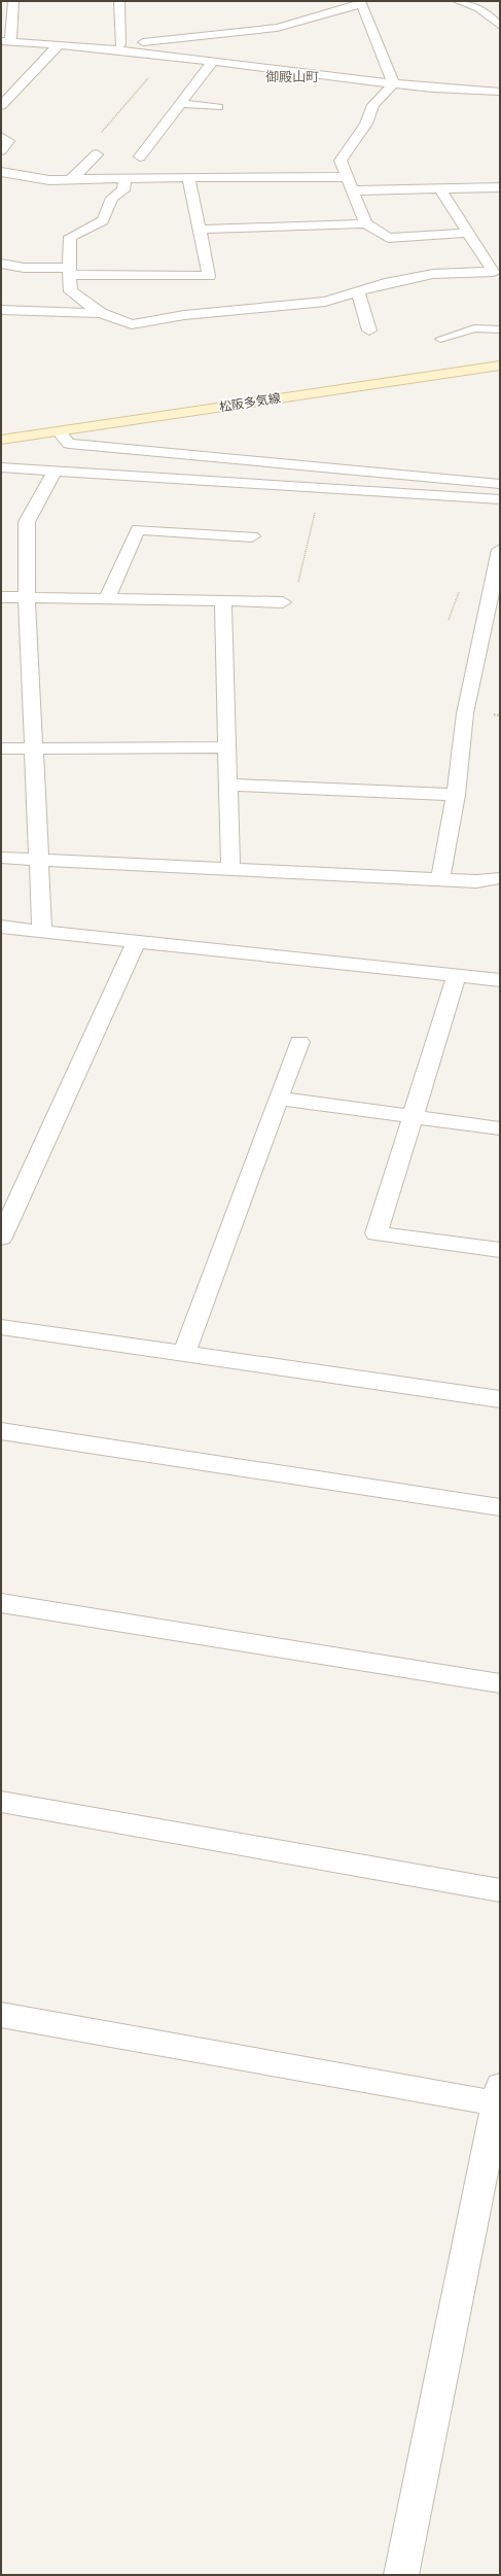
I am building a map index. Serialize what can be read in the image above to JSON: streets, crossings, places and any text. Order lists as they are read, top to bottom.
{
  "streets": {
    "main road": ["松阪多気線"]
  },
  "districts": ["御殿山町"]
}
